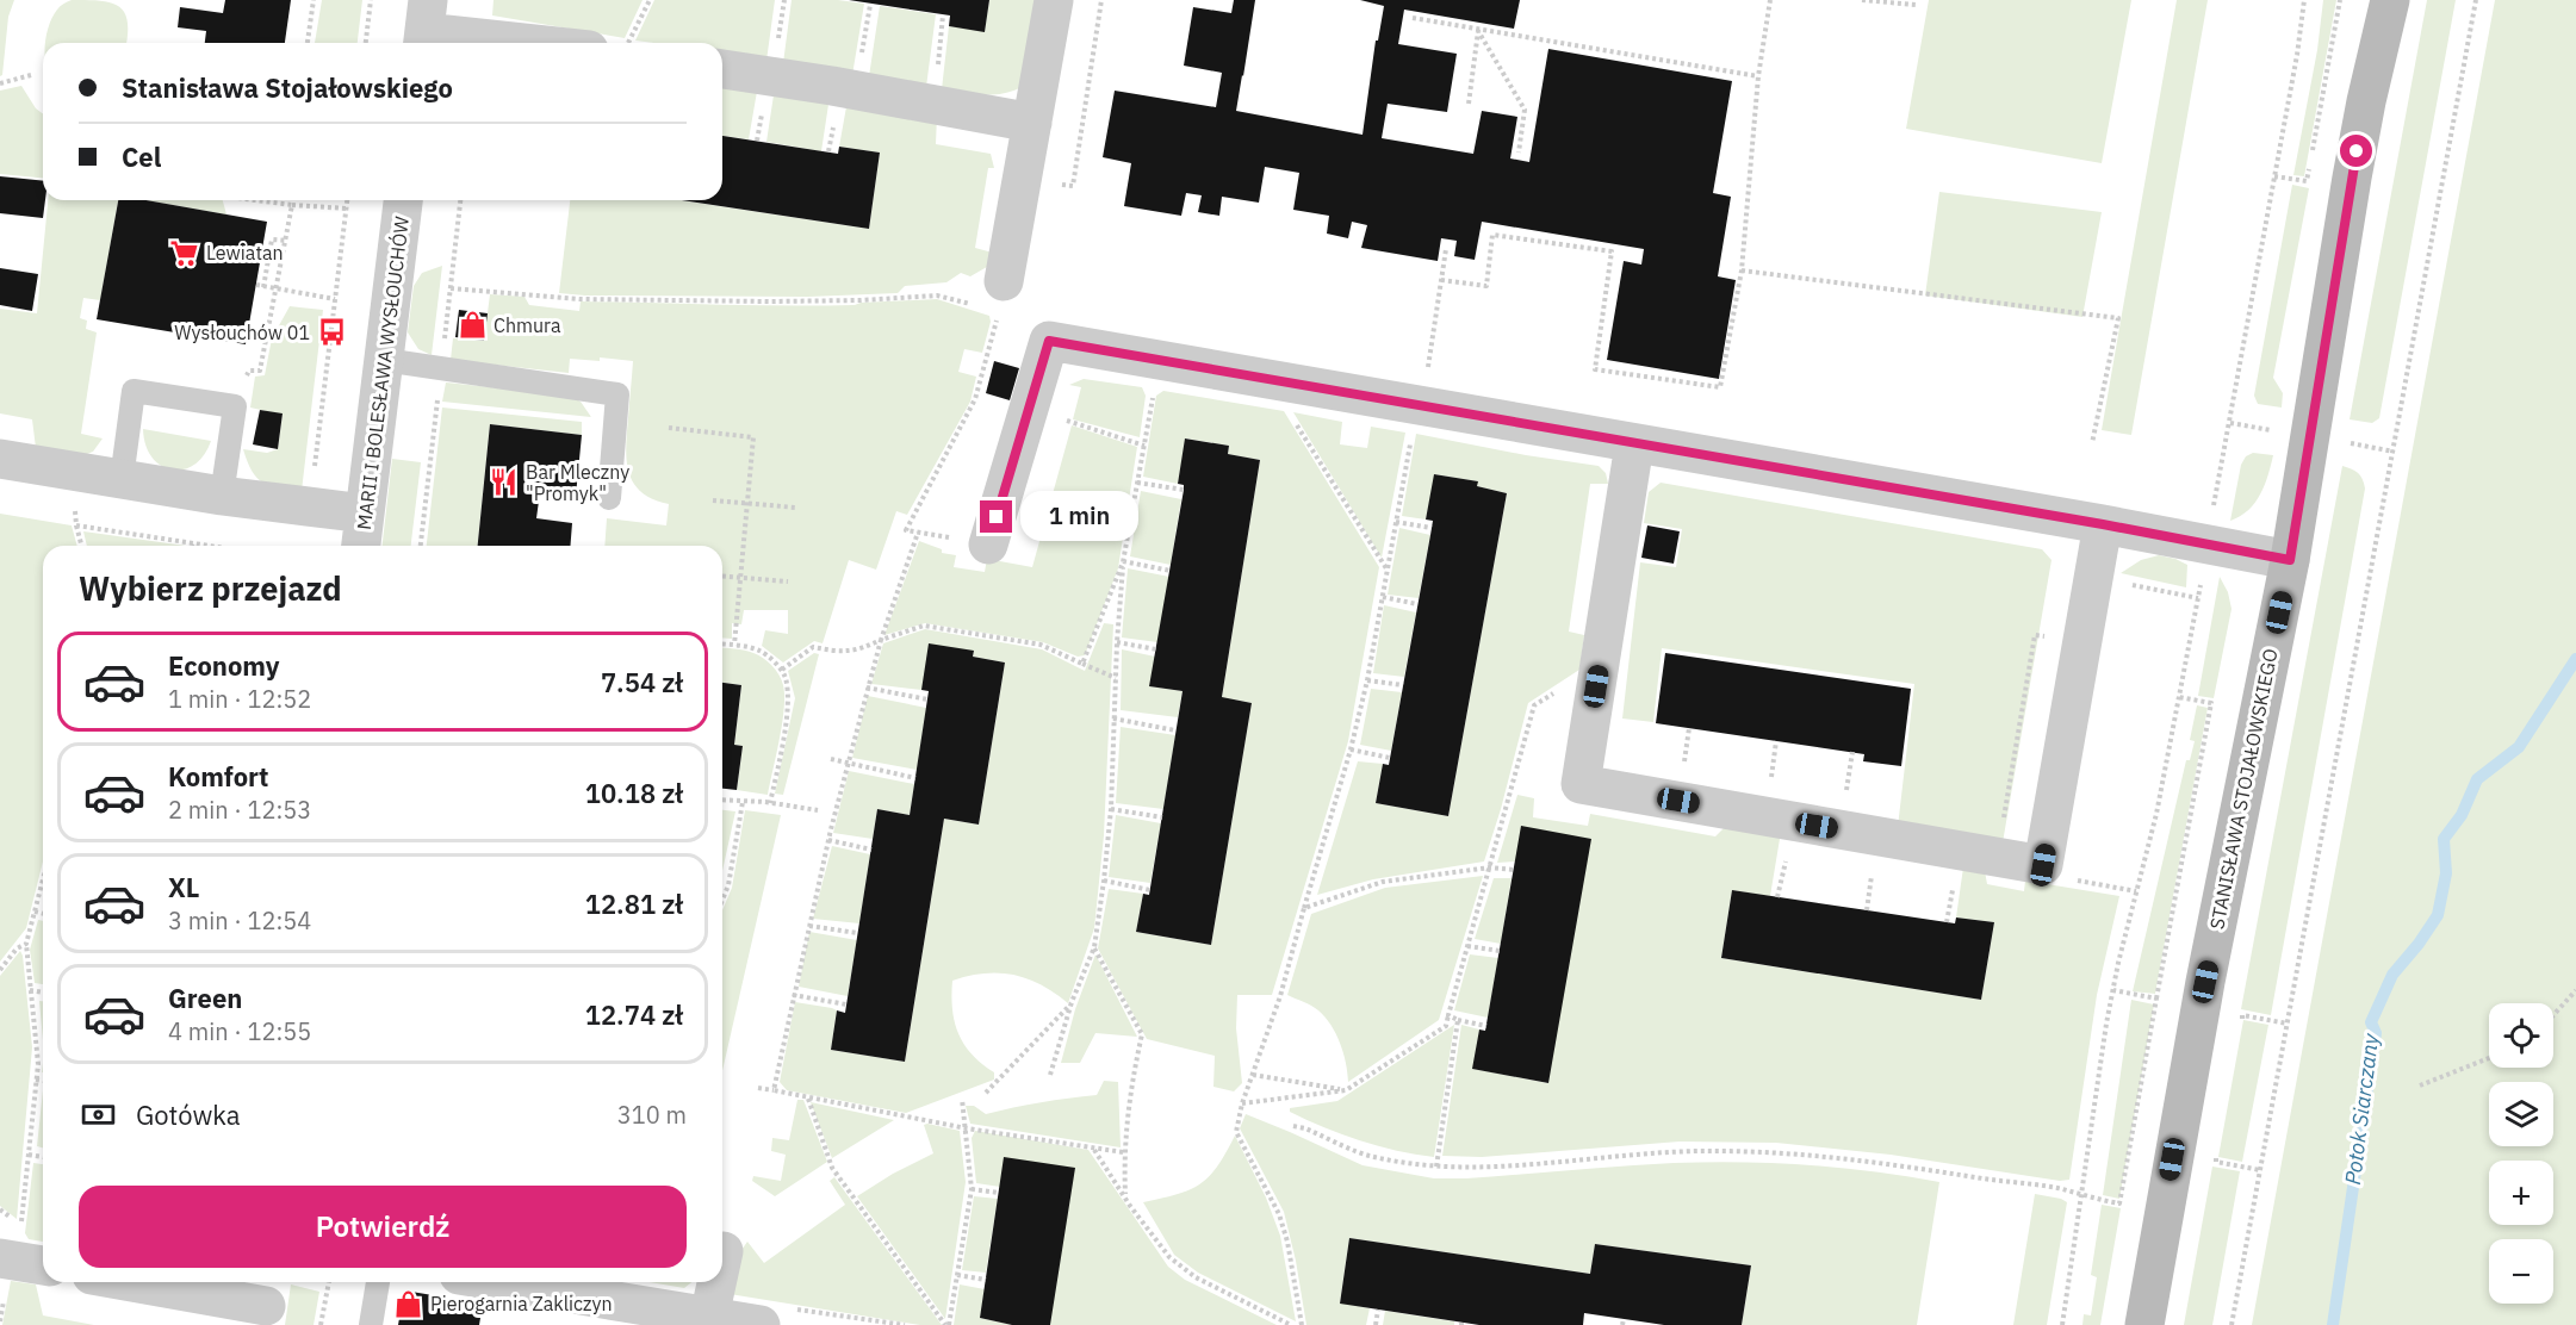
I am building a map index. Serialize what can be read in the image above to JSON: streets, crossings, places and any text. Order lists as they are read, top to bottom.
{
  "streets": {
    "street": ["MARII I BOLESŁAWA WYSŁOUCHÓW", "STANISŁAWA STOJAŁOWSKIEGO"]
  },
  "water": ["Potok Siarczany"],
  "places": {
    "supermarket": ["Lewiatan"],
    "shop": ["Chmura", "Pierogarnia Zakliczyn"],
    "bus stop": ["Wysłouchów 01"],
    "restaurant": ["Bar Mleczny \"Promyk\""]
  },
  "page": {
    "banner": ["Stanisława Stojałowskiego", "Cel"],
    "bubble": "1 min",
    "heading": "Wybierz przejazd",
    "list": [
      {
        "name": "Economy",
        "note": "1 min · 12:52",
        "value": "7.54 zł"
      },
      {
        "name": "Komfort",
        "note": "2 min · 12:53",
        "value": "10.18 zł"
      },
      {
        "name": "XL",
        "note": "3 min · 12:54",
        "value": "12.81 zł"
      },
      {
        "name": "Green",
        "note": "4 min · 12:55",
        "value": "12.74 zł"
      }
    ],
    "map_buttons": ["+", "−"],
    "pay": ["Gotówka", "310 m"],
    "buttons": "Potwierdź"
  }
}
